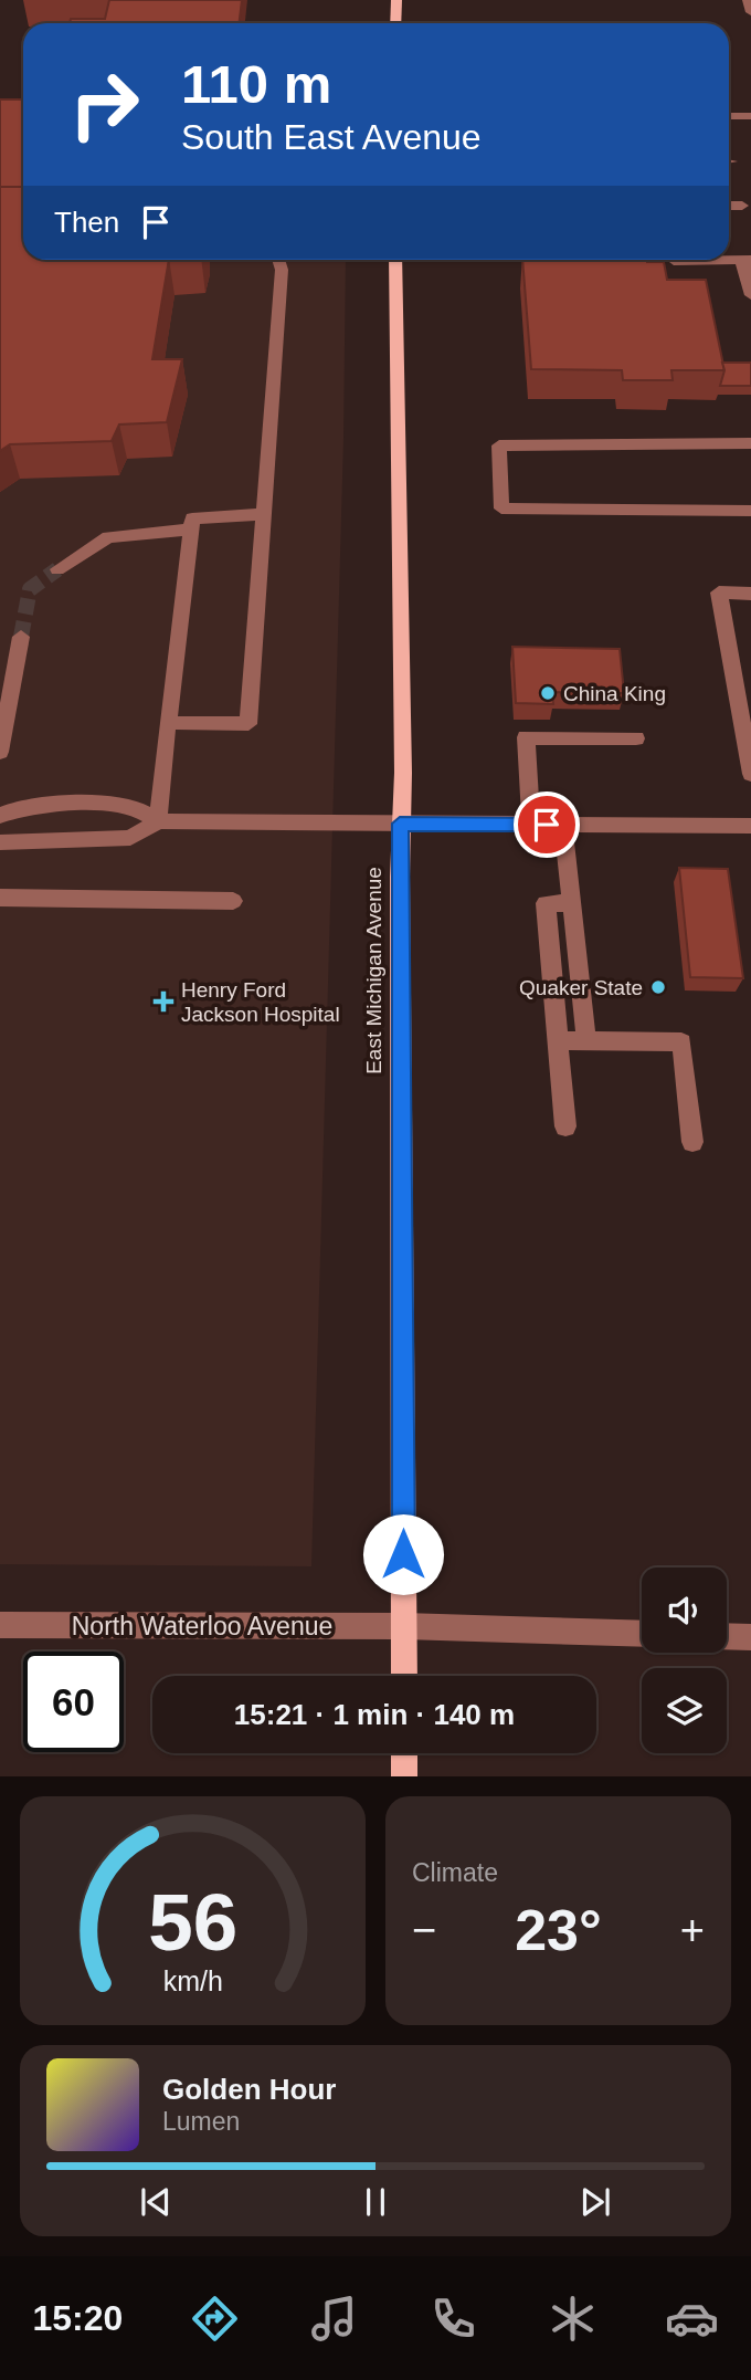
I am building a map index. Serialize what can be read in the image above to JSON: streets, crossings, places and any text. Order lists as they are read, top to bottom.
{
  "streets": {
    "main road": ["East Michigan Avenue"],
    "street": ["North Waterloo Avenue"]
  },
  "crossings": [
    ["East Michigan Avenue", "North Waterloo Avenue"]
  ],
  "places": {
    "other": ["China King", "Quaker State"],
    "health": ["Henry Ford Jackson Hospital"]
  },
  "page": {
    "turn": ["110 m", "South East Avenue"],
    "then": "Then",
    "limit": "60",
    "trip": "15:21 · 1 min · 140 m",
    "tile": "Climate",
    "heat": ["−", "23°", "+"],
    "song": ["Golden Hour", "Lumen"],
    "tabs": "15:20",
    "gauge": ["56", "km/h"]
  }
}
